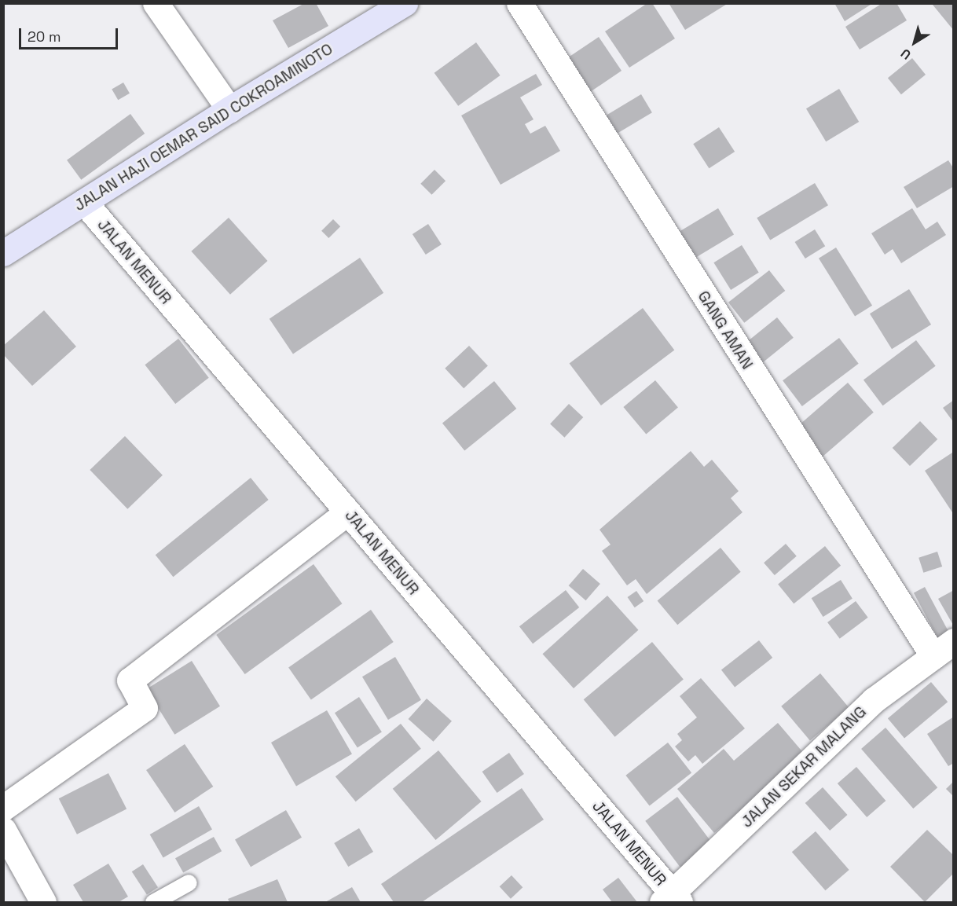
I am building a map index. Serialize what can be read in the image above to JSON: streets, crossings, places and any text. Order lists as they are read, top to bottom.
{
  "streets": {
    "main road": ["JALAN HAJI OEMAR SAID COKROAMINOTO"],
    "street": ["JALAN MENUR", "GANG AMAN", "JALAN SEKAR MALANG"]
  },
  "crossings": [
    ["JALAN HAJI OEMAR SAID COKROAMINOTO", "JALAN MENUR"],
    ["JALAN MENUR", "JALAN SEKAR MALANG"],
    ["GANG AMAN", "JALAN SEKAR MALANG"]
  ],
  "scale_bar": "20 m",
  "north": "bottom left"
}
